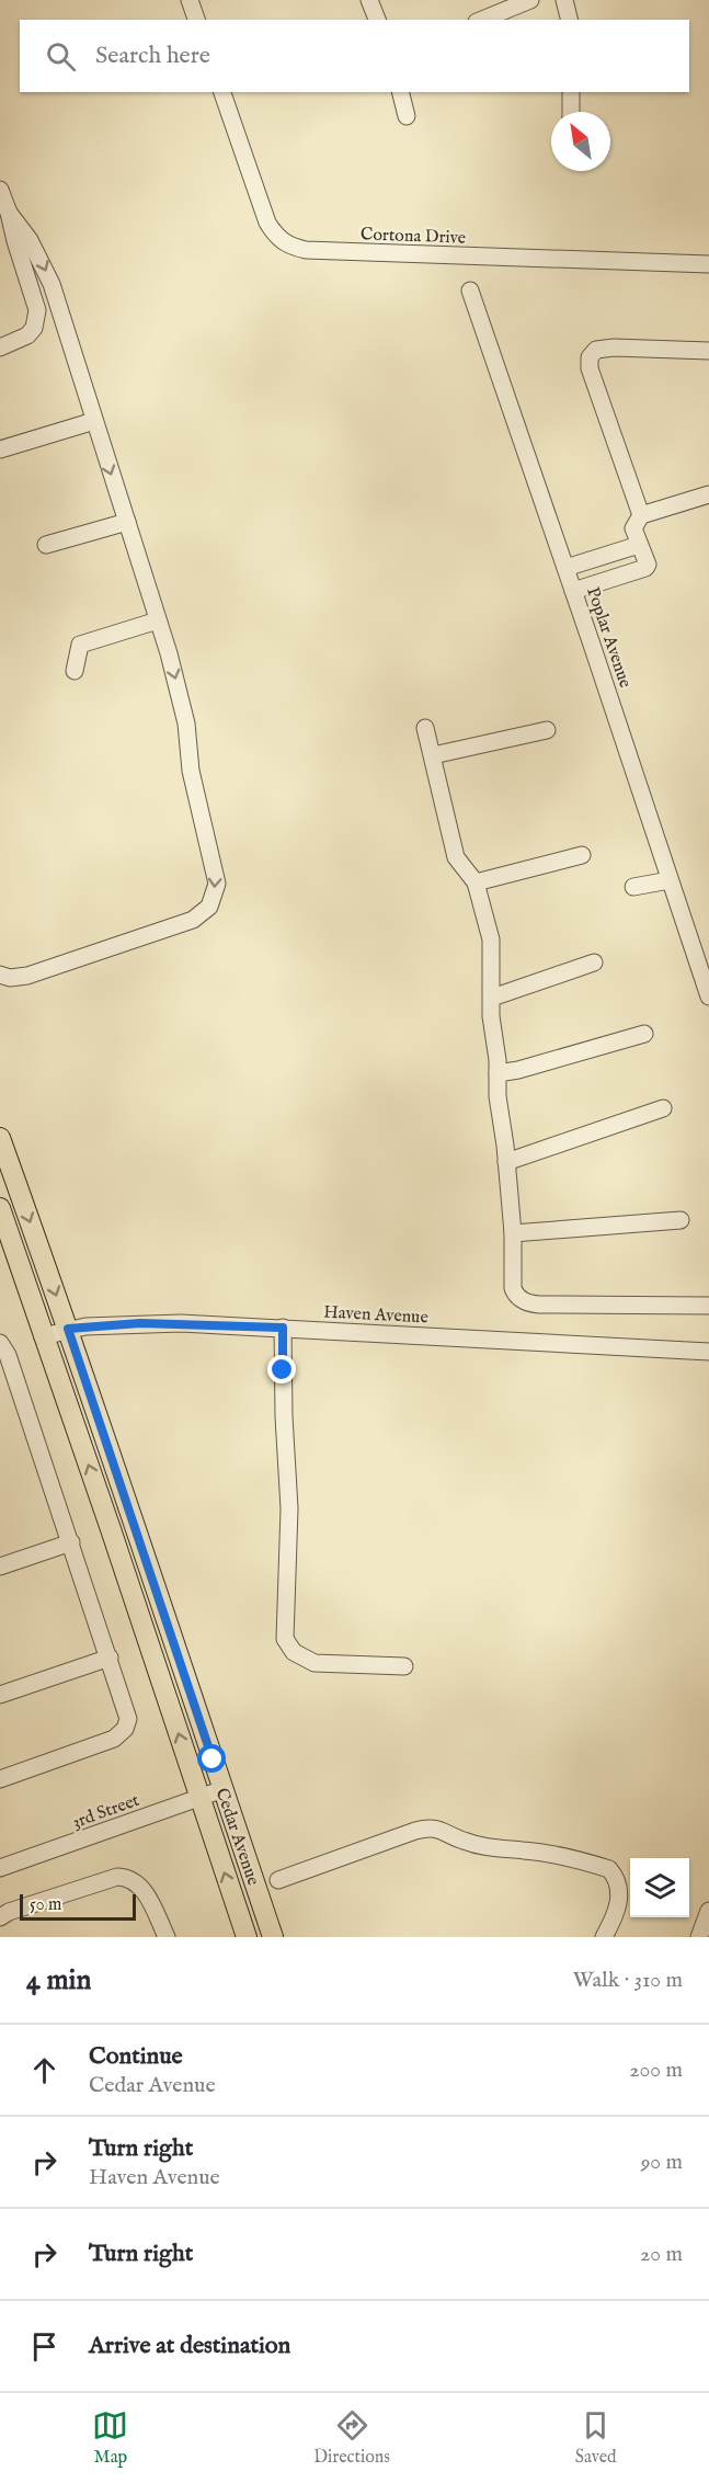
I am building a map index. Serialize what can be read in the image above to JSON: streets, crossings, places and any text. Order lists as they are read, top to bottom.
{
  "streets": {
    "main road": ["Cedar Avenue"],
    "street": [
      "Cortona Drive",
      "Poplar Avenue",
      "Haven Avenue",
      "3rd Street"
    ]
  },
  "crossings": [
    ["Haven Avenue", "Cedar Avenue"],
    ["3rd Street", "Cedar Avenue"]
  ],
  "scale_bar": "50 m",
  "north": "top left",
  "page": {
    "search": "Search here",
    "scale": "50 m",
    "heading": ["4 min", "Walk · 310 m"],
    "list": [
      ["Continue", "Cedar Avenue", "200 m"],
      ["Turn right", "Haven Avenue", "90 m"],
      ["Turn right", "20 m"],
      "Arrive at destination"
    ],
    "nav": ["Map", "Directions", "Saved"]
  }
}
